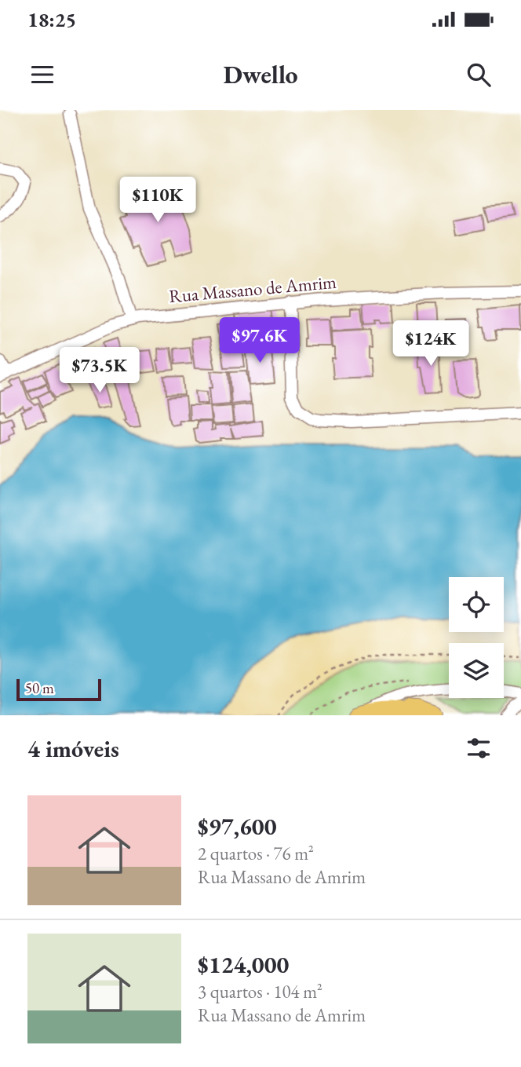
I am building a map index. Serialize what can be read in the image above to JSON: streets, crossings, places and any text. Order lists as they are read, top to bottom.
{
  "streets": {
    "street": ["Rua Massano de Amrim"]
  },
  "scale_bar": "50 m",
  "page": {
    "status": "18:25",
    "header": "Dwello",
    "price": [
      "$110K",
      "$97.6K",
      "$124K",
      "$73.5K"
    ],
    "scale": "50 m",
    "heading": "4 imóveis",
    "list": [
      {
        "name": "$97,600",
        "note": "2 quartos · 76 m² · Rua Massano de Amrim"
      },
      {
        "name": "$124,000",
        "note": "3 quartos · 104 m² · Rua Massano de Amrim"
      }
    ]
  }
}
